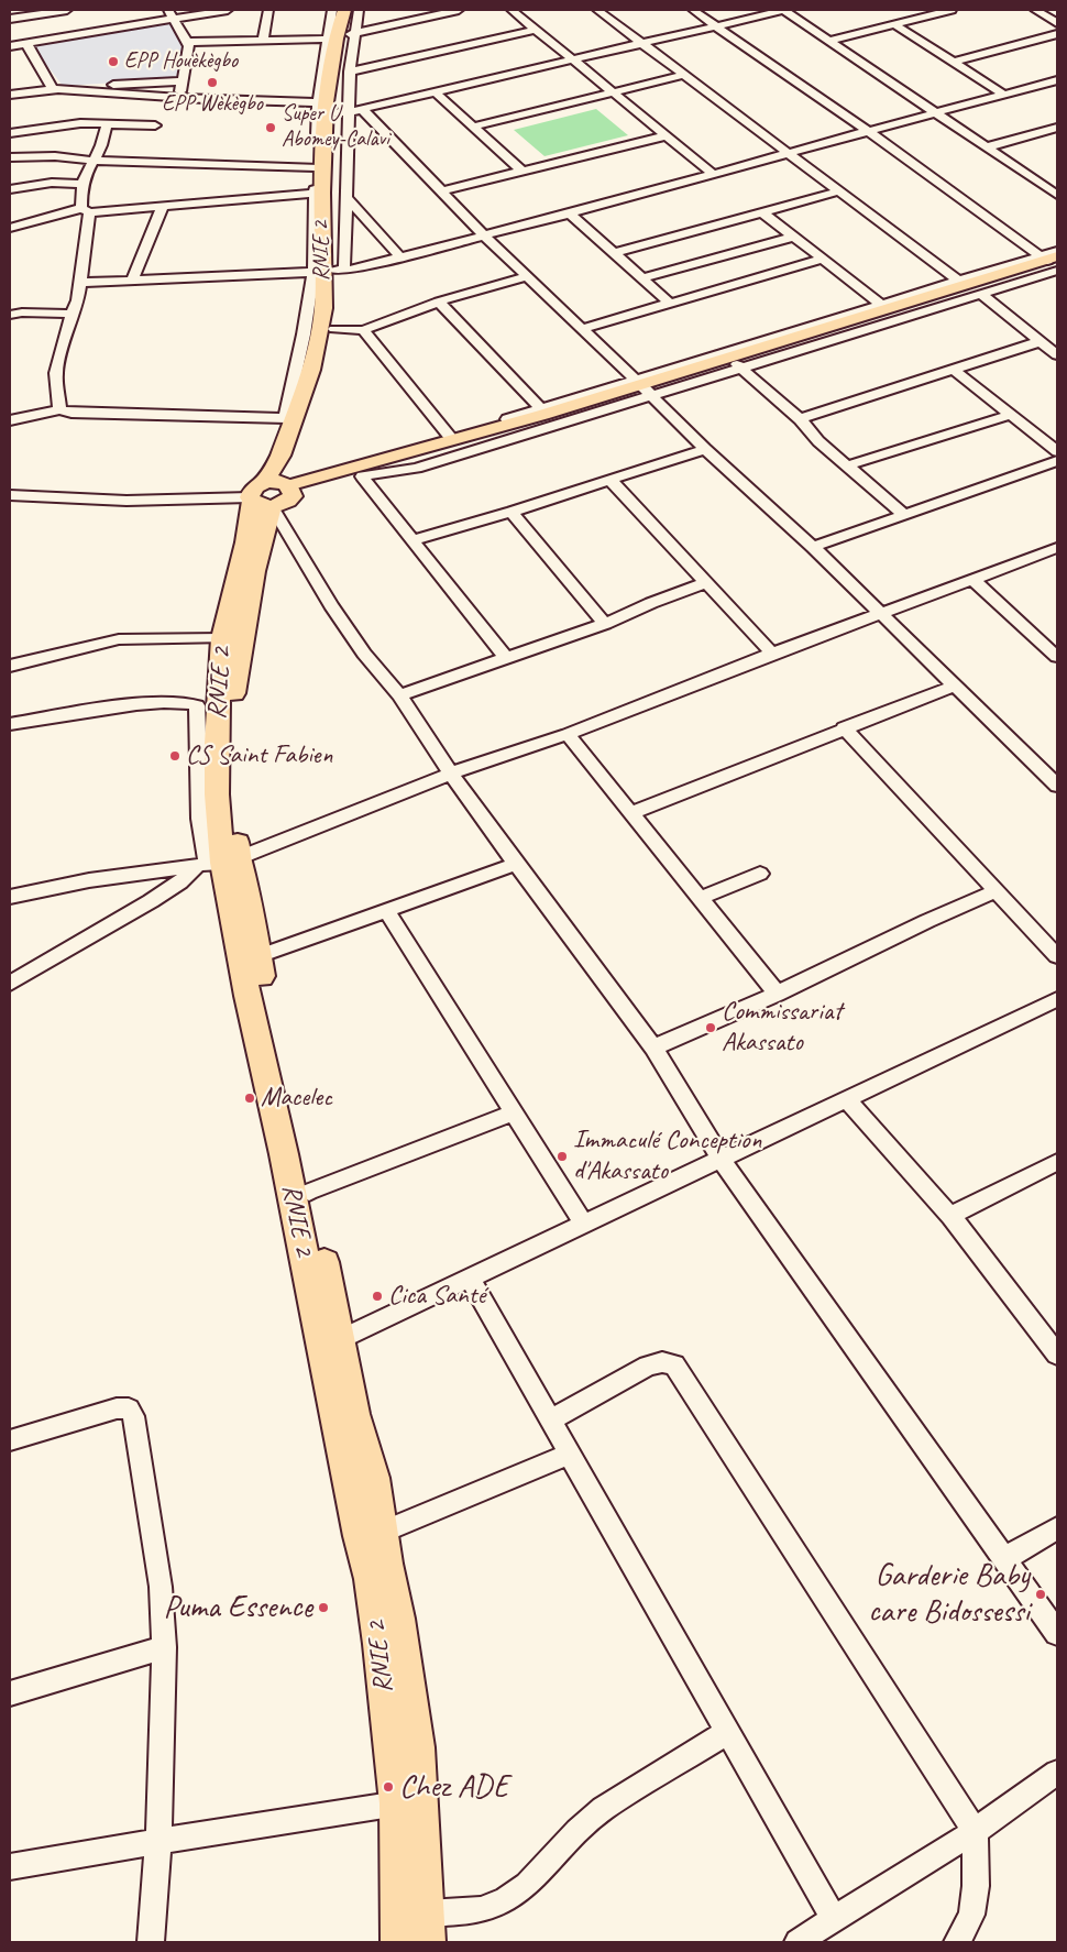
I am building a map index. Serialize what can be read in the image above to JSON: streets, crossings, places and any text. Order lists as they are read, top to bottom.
{
  "streets": {
    "highway": ["RNIE 2"]
  },
  "places": [
    "EPP Houèkègbo",
    "EPP Wèkègbo",
    "Super U Abomey-Calavi",
    "CS Saint Fabien",
    "Commissariat Akassato",
    "Macelec",
    "Immaculé Conception d'Akassato",
    "Cica Santé",
    "Garderie Baby care Bidossessi",
    "Puma Essence",
    "Chez ADE"
  ]
}
